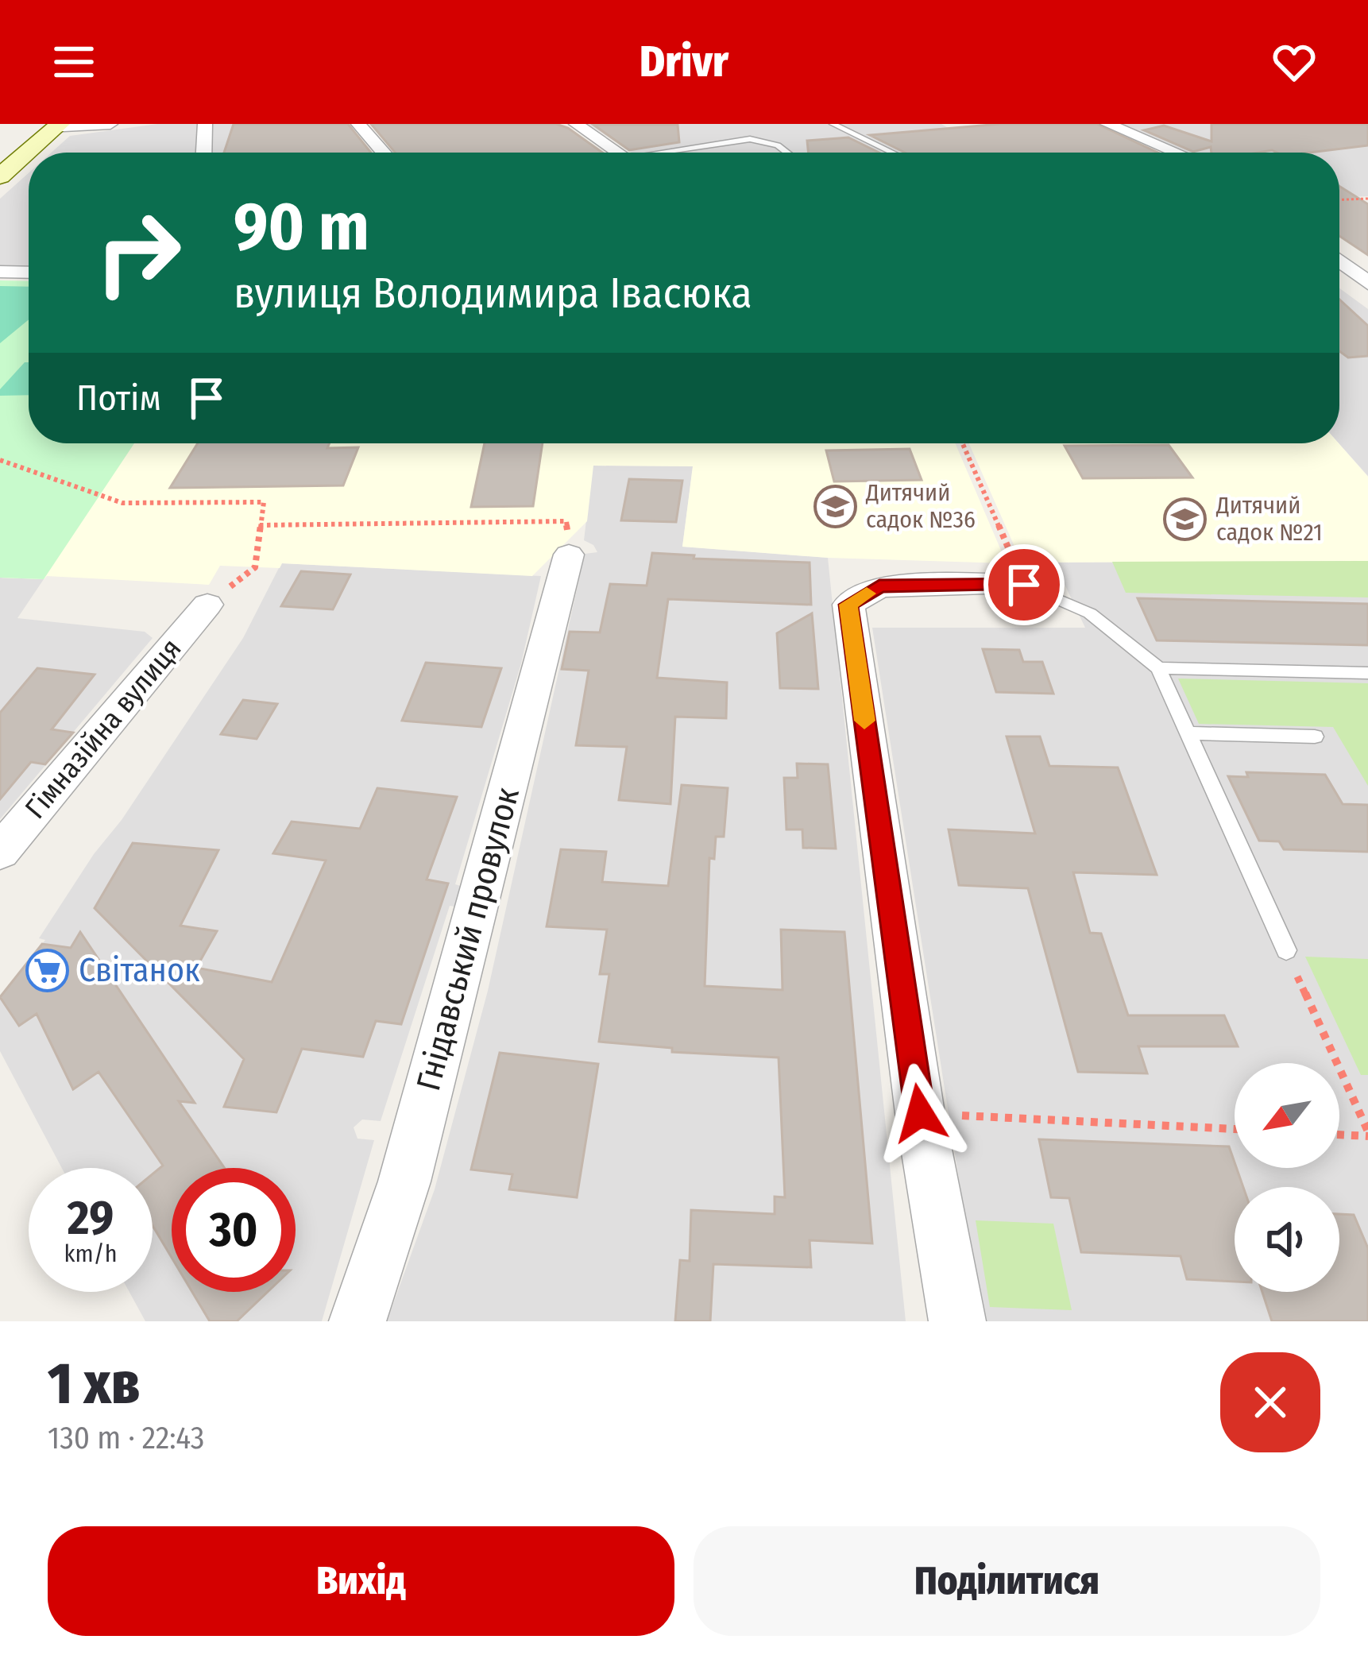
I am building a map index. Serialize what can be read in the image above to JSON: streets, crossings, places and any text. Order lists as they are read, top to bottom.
{
  "streets": {
    "street": ["Гімназійна вулиця", "Гнідавський провулок"]
  },
  "places": {
    "school or university": ["Дитячий садок №36", "Дитячий садок №21"],
    "supermarket": ["Світанок"]
  },
  "north": "bottom left",
  "page": {
    "header": "Drivr",
    "turn": ["90 m", "вулиця Володимира Івасюка"],
    "then": "Потім",
    "speed": "29 km/h",
    "limit": "30",
    "heading": ["1 хв", "130 m · 22:43"],
    "buttons": ["Вихід", "Поділитися"]
  }
}
